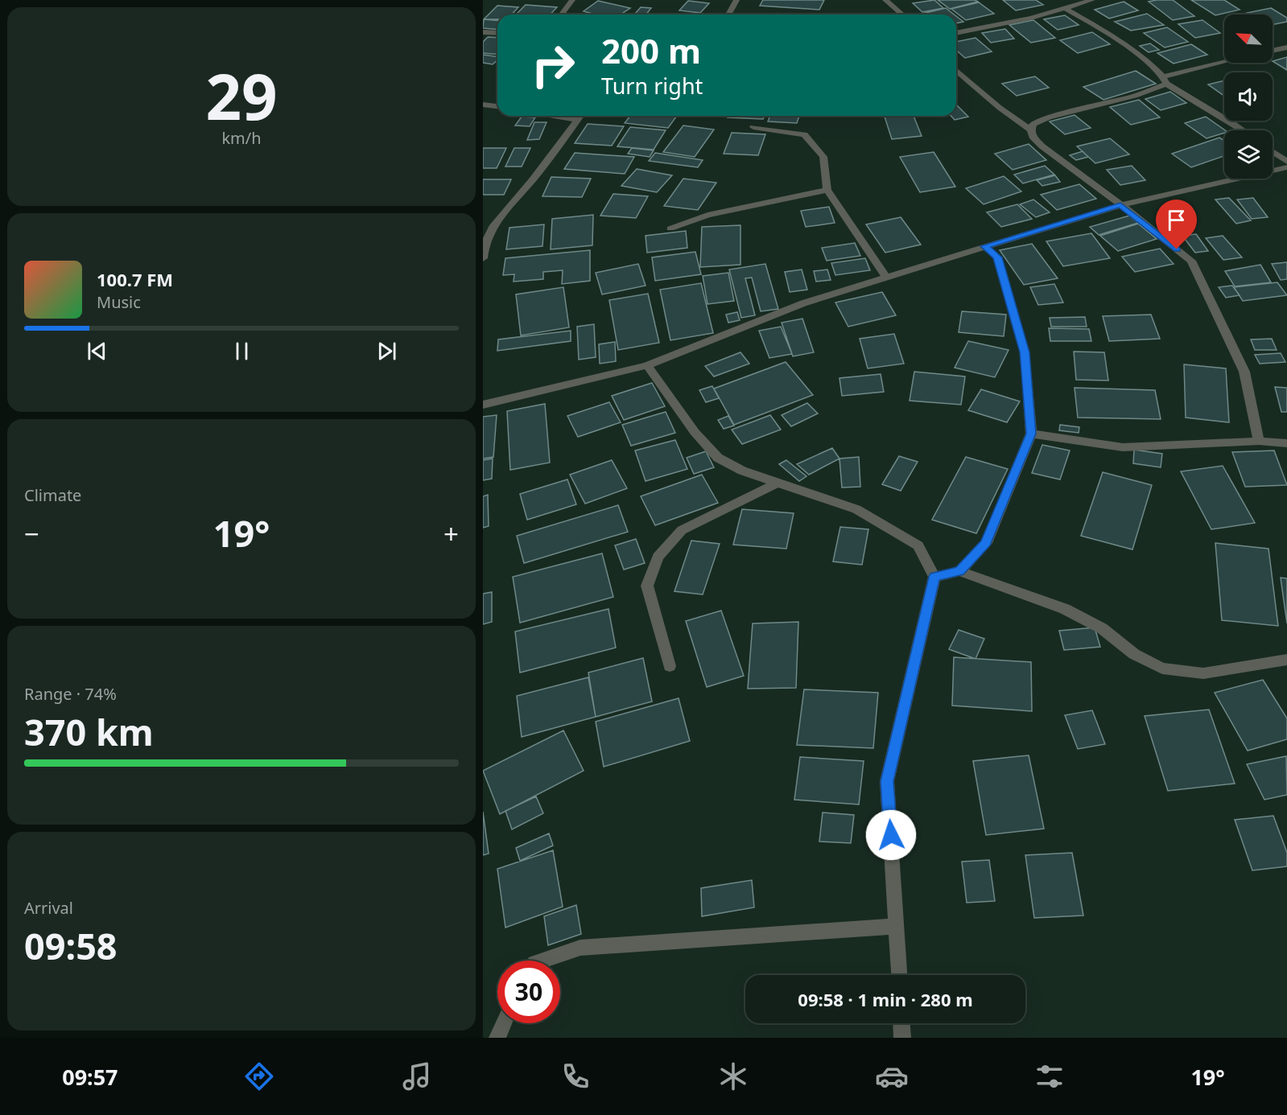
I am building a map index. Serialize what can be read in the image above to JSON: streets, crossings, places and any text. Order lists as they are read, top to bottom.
{
  "north": "top left",
  "page": {
    "tile": [
      ["29", "km/h"],
      "Climate",
      ["Range · 74%", "370 km"],
      ["Arrival", "09:58"]
    ],
    "turn": ["200 m", "Turn right"],
    "song": ["100.7 FM", "Music"],
    "heat": ["−", "19°", "+"],
    "limit": "30",
    "trip": "09:58 · 1 min · 280 m",
    "tabs": ["09:57", "19°"]
  }
}
